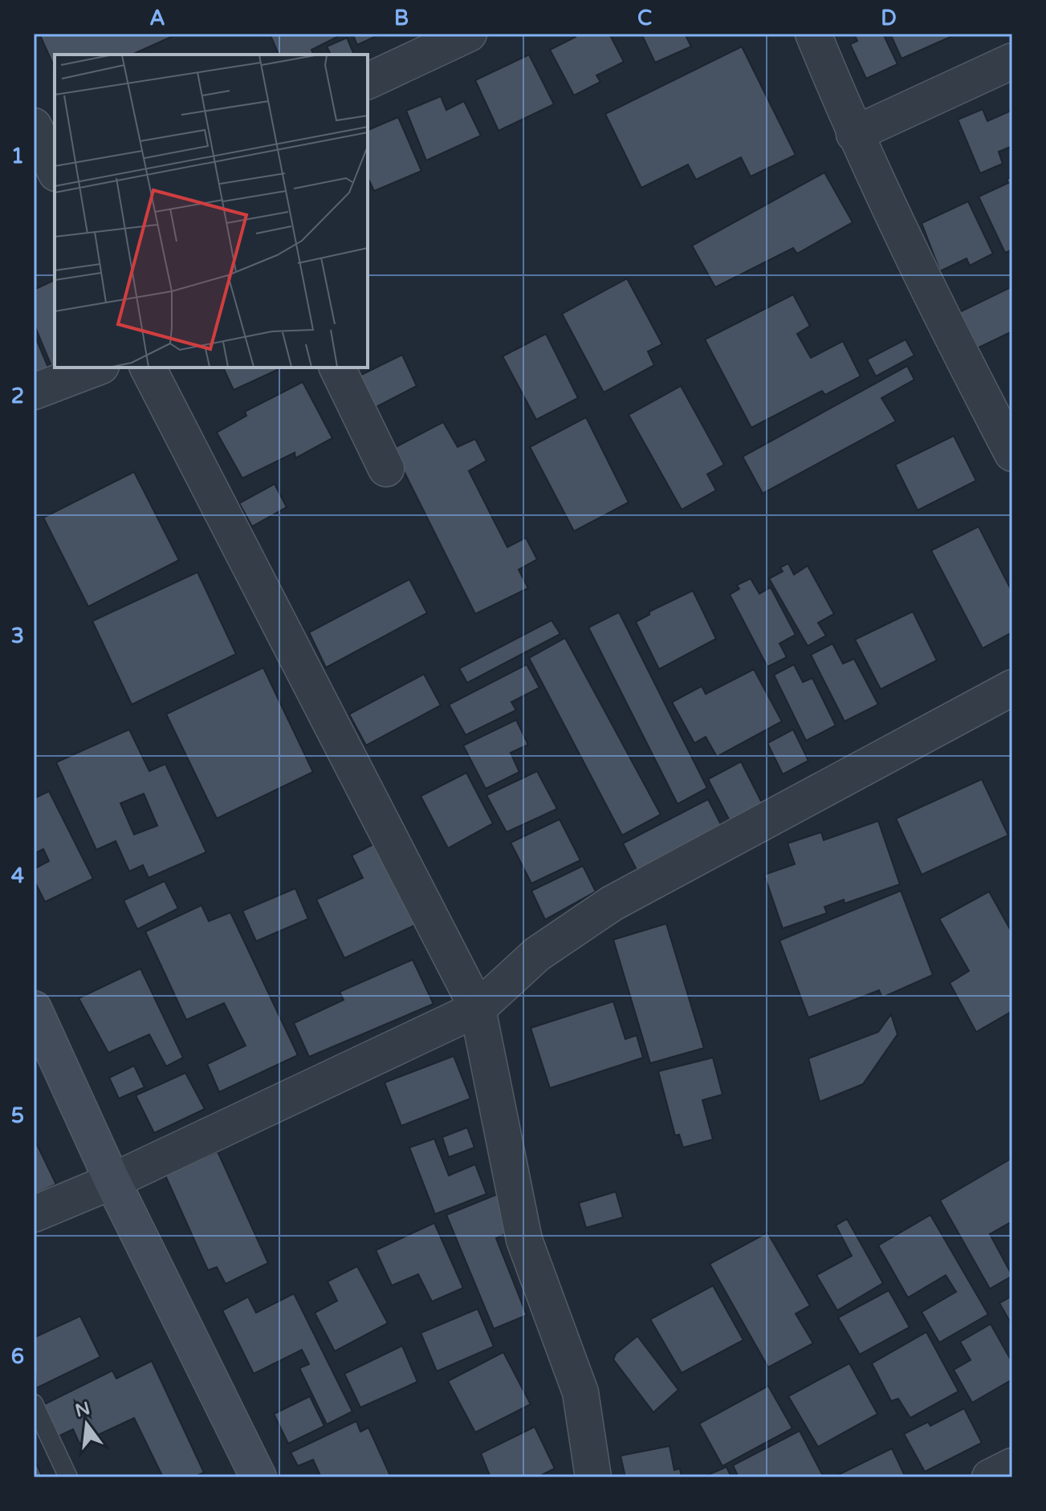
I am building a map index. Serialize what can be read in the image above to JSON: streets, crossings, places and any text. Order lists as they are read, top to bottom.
{
  "north": "top",
  "grid": {
    "columns": [
      "A",
      "B",
      "C",
      "D"
    ],
    "rows": [
      "1",
      "2",
      "3",
      "4",
      "5",
      "6"
    ]
  }
}
